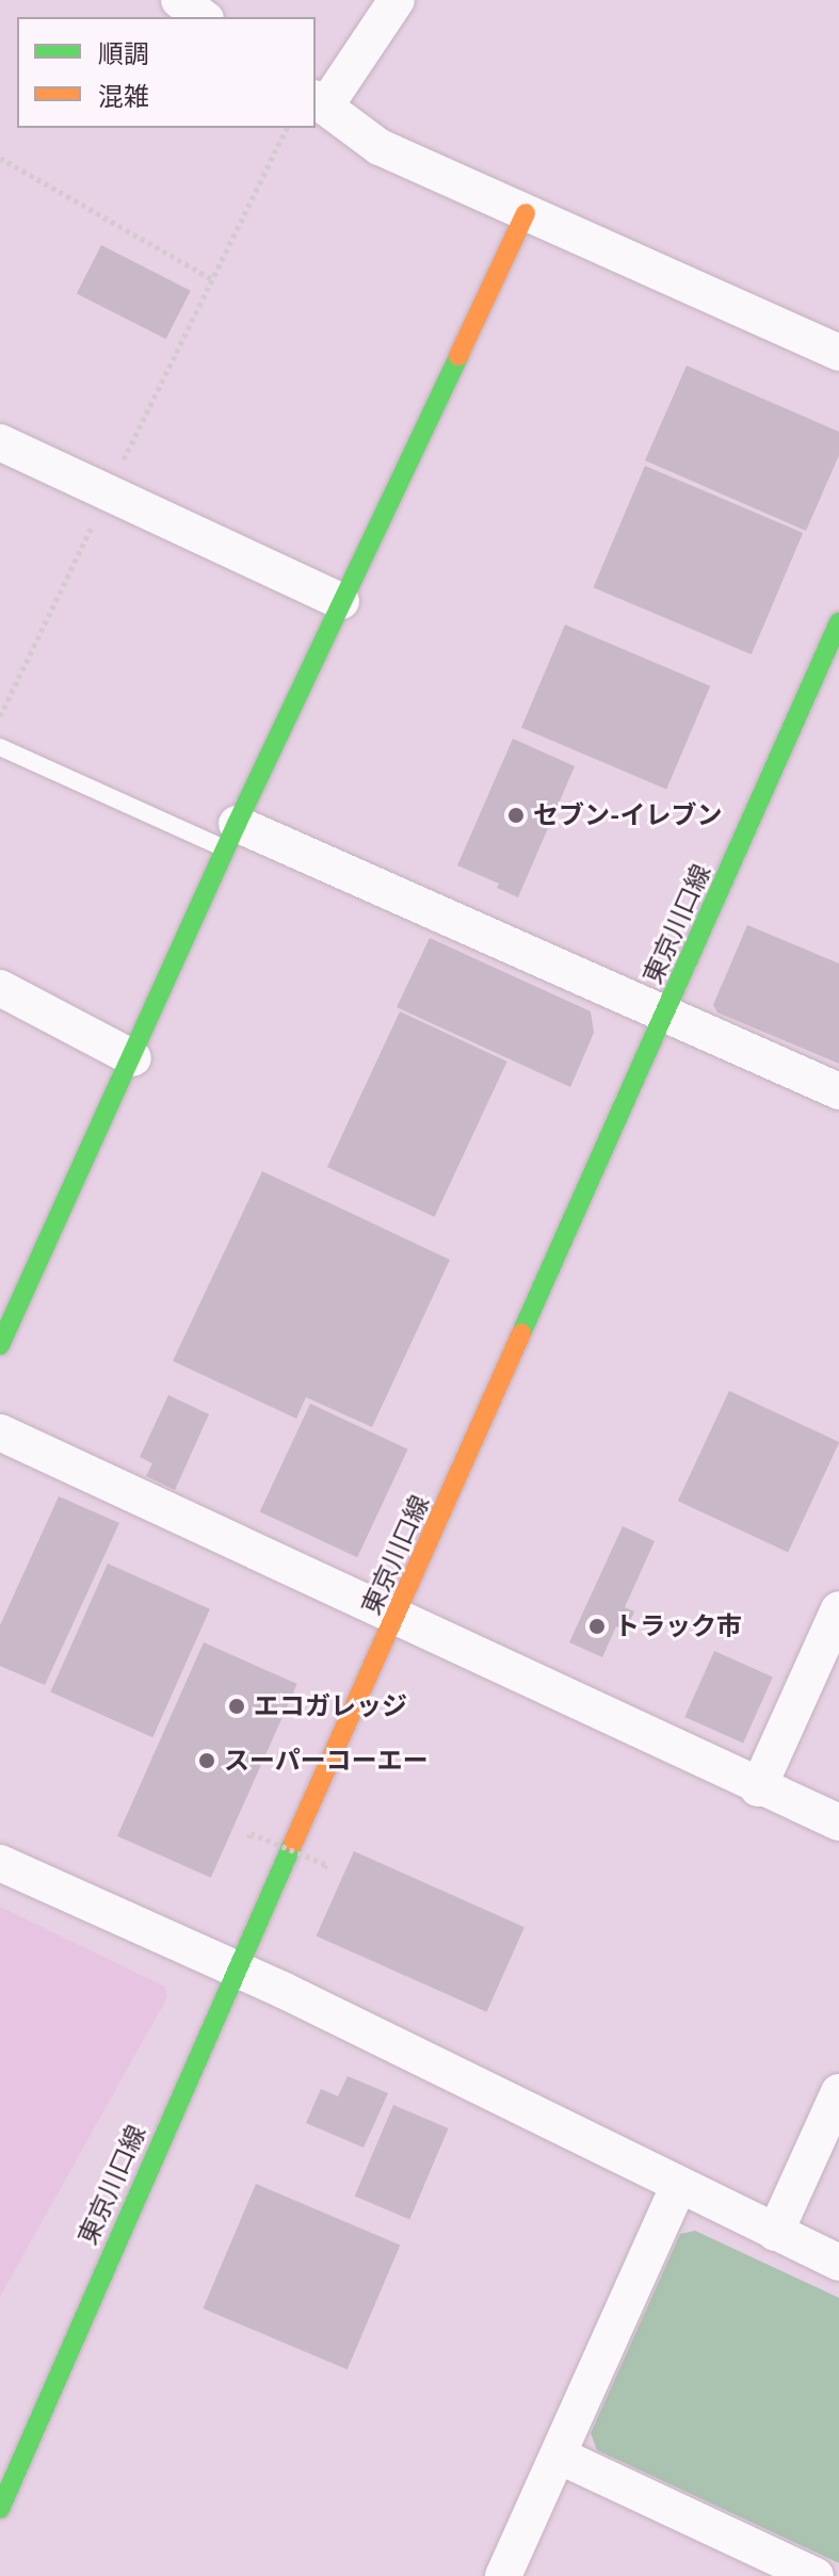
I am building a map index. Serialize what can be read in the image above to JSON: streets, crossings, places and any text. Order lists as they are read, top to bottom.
{
  "streets": {
    "main road": ["東京川口線"]
  },
  "places": [
    "セブン-イレブン",
    "トラック市",
    "エコガレッジ",
    "スーパーコーエー"
  ],
  "legend": ["順調", "混雑"]
}
